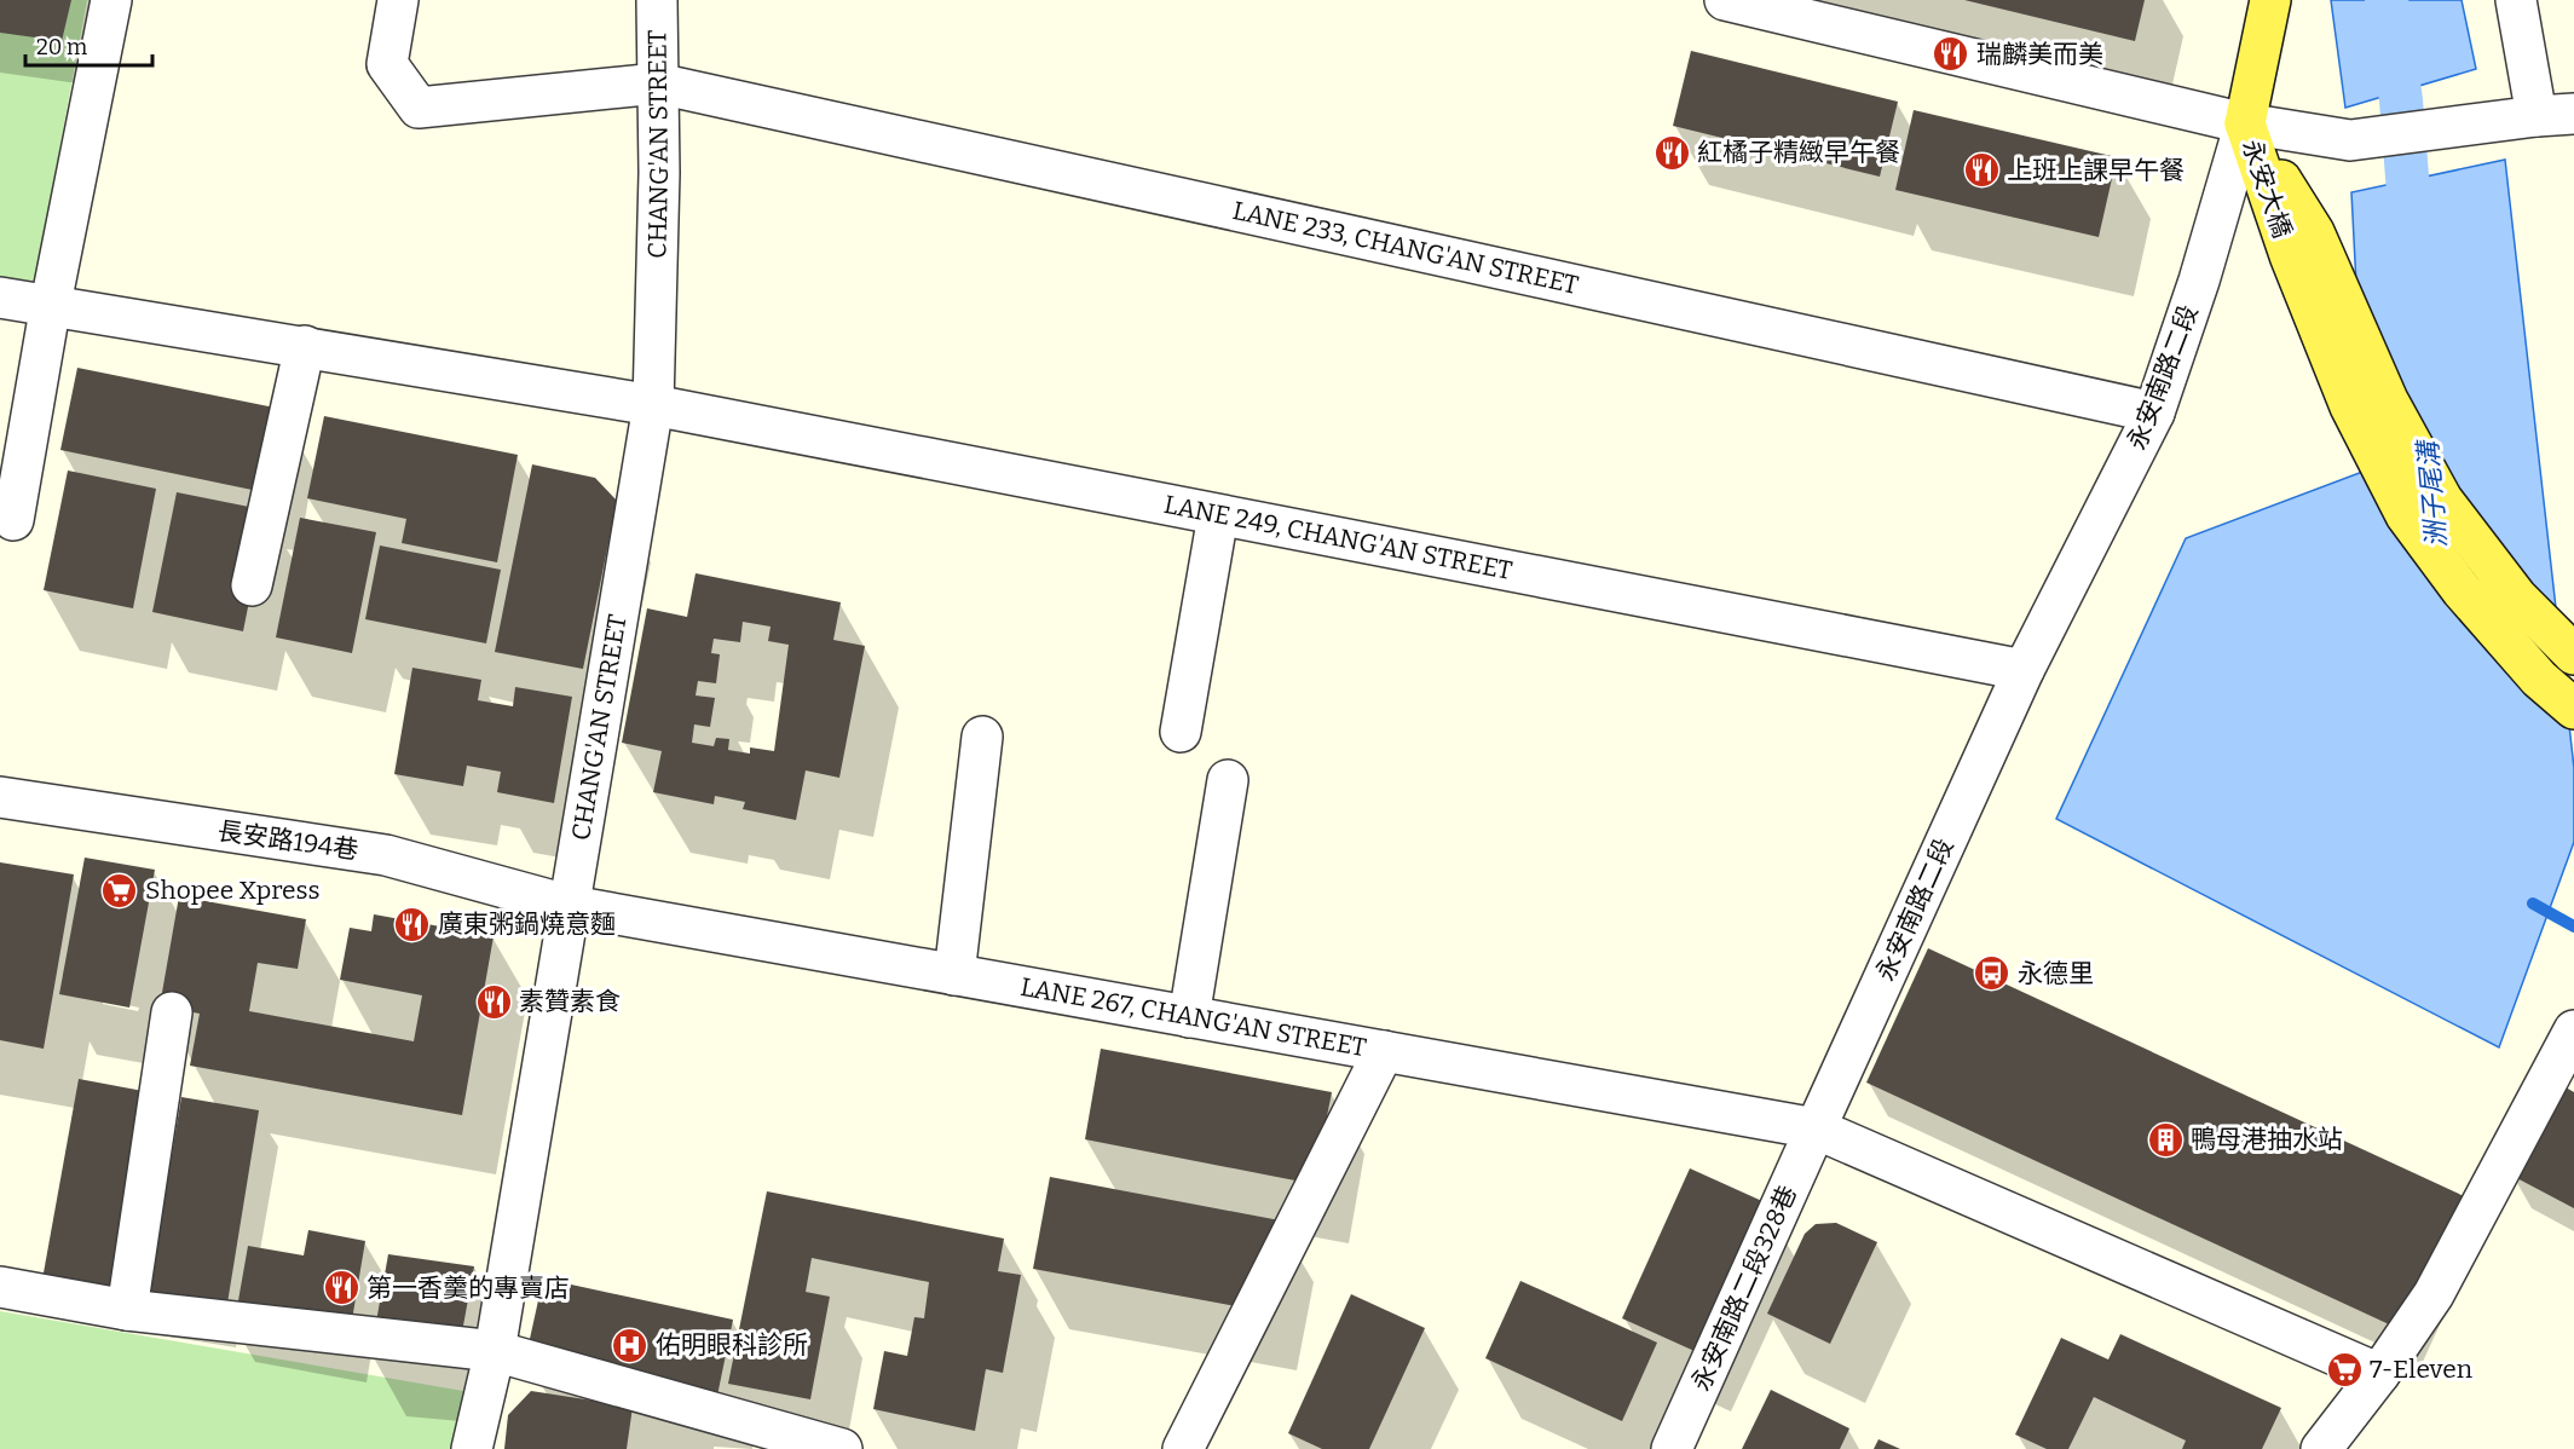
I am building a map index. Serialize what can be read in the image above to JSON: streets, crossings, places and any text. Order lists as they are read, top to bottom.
{
  "streets": {
    "main road": ["永安大橋"],
    "street": [
      "CHANG'AN STREET",
      "LANE 233, CHANG'AN STREET",
      "永安南路二段",
      "LANE 249, CHANG'AN STREET",
      "長安路194巷",
      "LANE 267, CHANG'AN STREET",
      "永安南路二段328巷"
    ]
  },
  "crossings": [
    ["CHANG'AN STREET", "LANE 233, CHANG'AN STREET"],
    ["CHANG'AN STREET", "LANE 249, CHANG'AN STREET"],
    ["CHANG'AN STREET", "長安路194巷"],
    ["CHANG'AN STREET", "LANE 267, CHANG'AN STREET"],
    ["永安大橋", "永安南路二段"],
    ["LANE 233, CHANG'AN STREET", "永安南路二段"],
    ["永安南路二段", "LANE 249, CHANG'AN STREET"],
    ["永安南路二段", "LANE 267, CHANG'AN STREET"],
    ["永安南路二段", "永安南路二段328巷"],
    ["長安路194巷", "LANE 267, CHANG'AN STREET"],
    ["LANE 267, CHANG'AN STREET", "永安南路二段328巷"]
  ],
  "water": ["洲子尾溝"],
  "places": {
    "restaurant": [
      "瑞麟美而美",
      "紅橘子精緻早午餐",
      "上班上課早午餐",
      "廣東粥鍋燒意麵",
      "素贊素食",
      "第一香羹的專賣店"
    ],
    "supermarket": ["Shopee Xpress", "7-Eleven"],
    "bus stop": ["永德里"],
    "building": ["鴨母港抽水站"],
    "hospital": ["佑明眼科診所"]
  },
  "scale_bar": "20 m"
}
